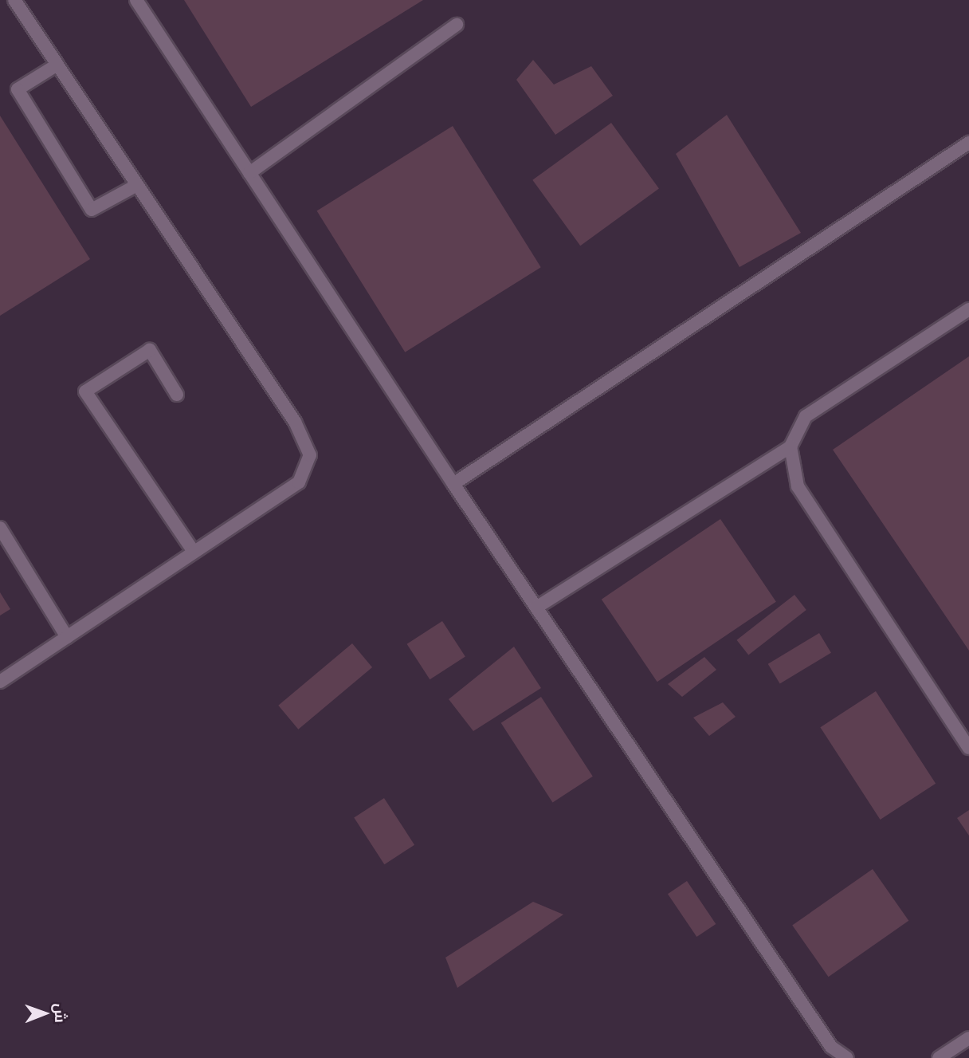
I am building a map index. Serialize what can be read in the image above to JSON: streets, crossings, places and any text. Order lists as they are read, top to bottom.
{
  "north": "right"
}
